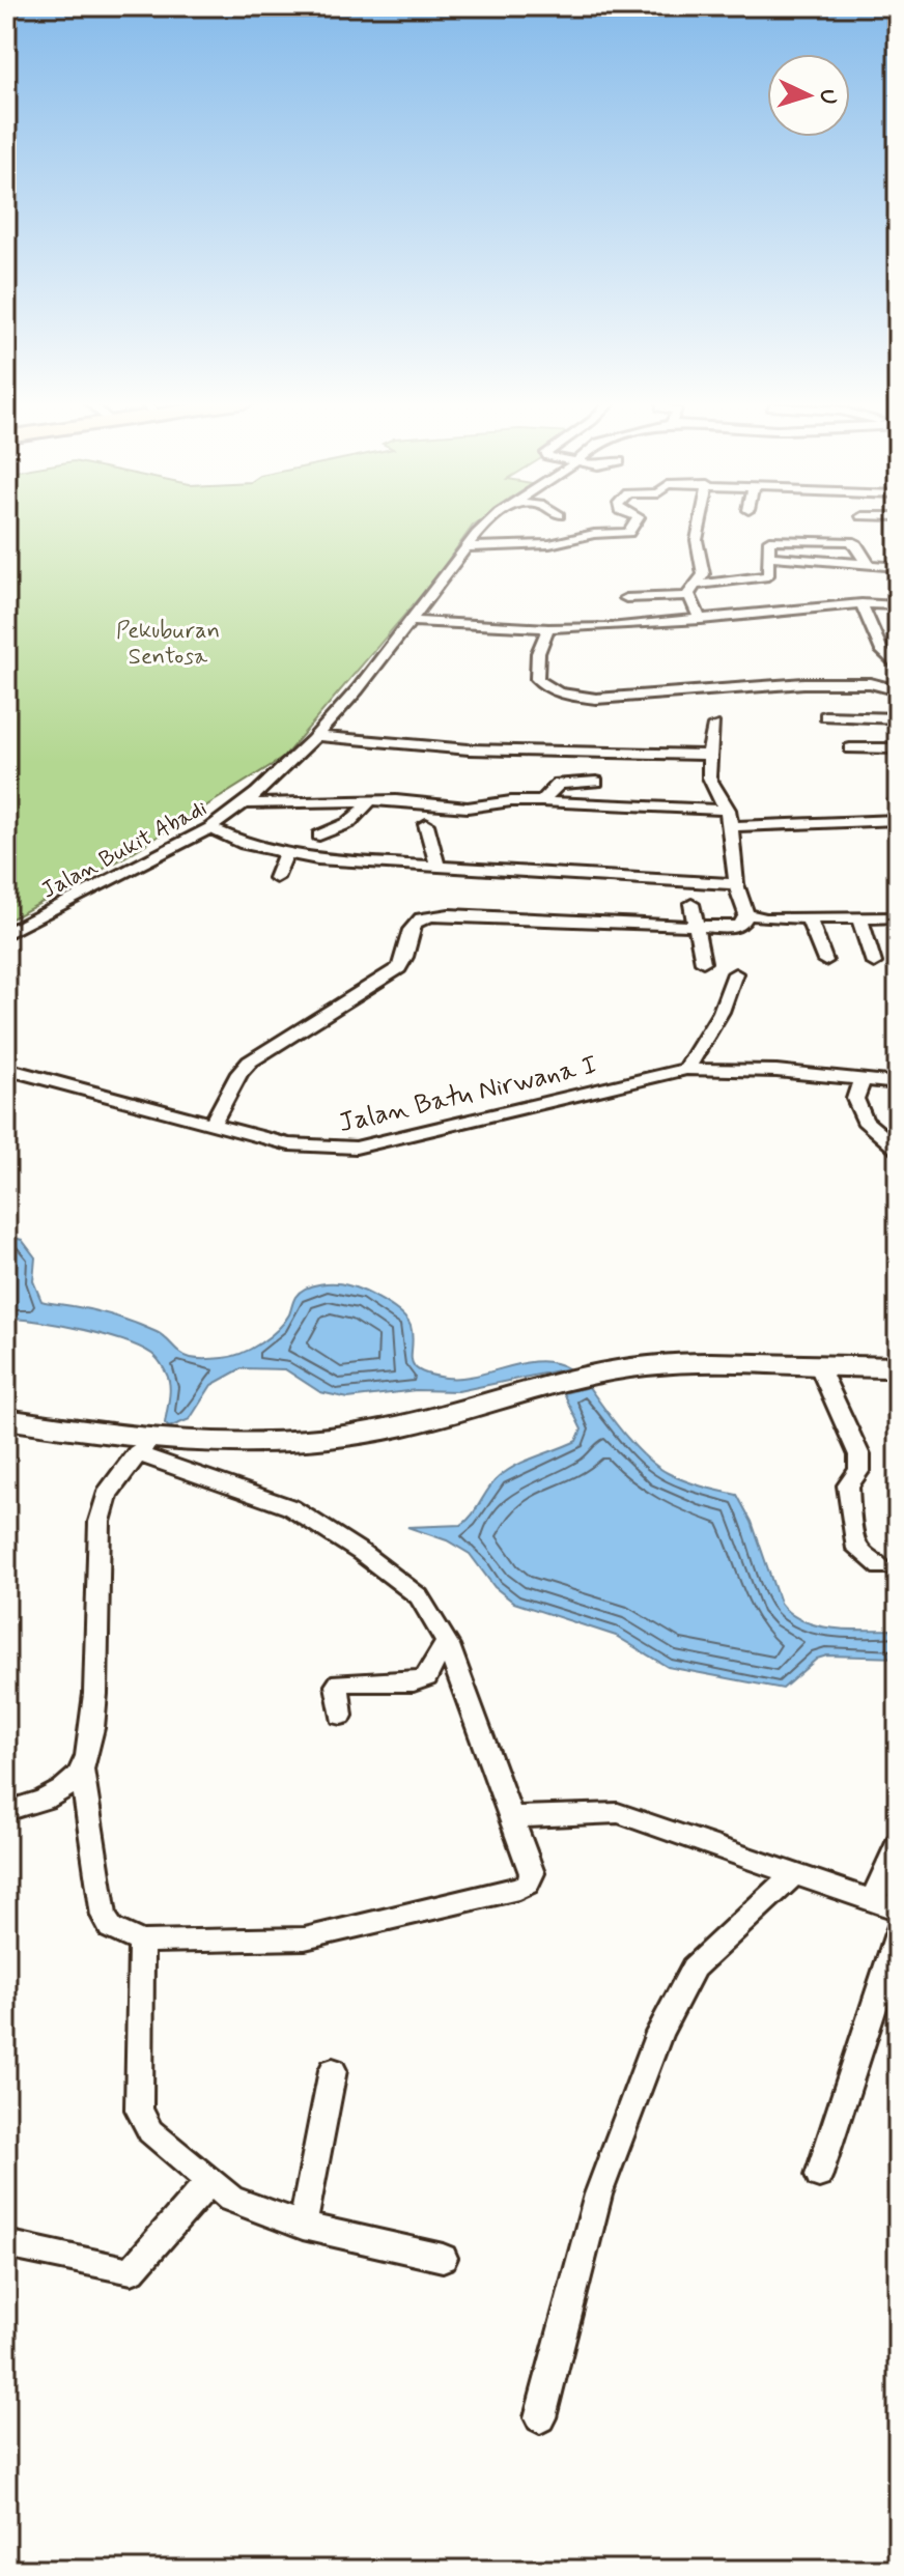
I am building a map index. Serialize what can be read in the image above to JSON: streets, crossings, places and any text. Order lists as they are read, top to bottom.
{
  "streets": {
    "street": ["Jalan Bukit Abadi", "Jalan Batu Nirwana I"]
  },
  "parks": ["Pekuburan Sentosa"],
  "north": "right"
}
